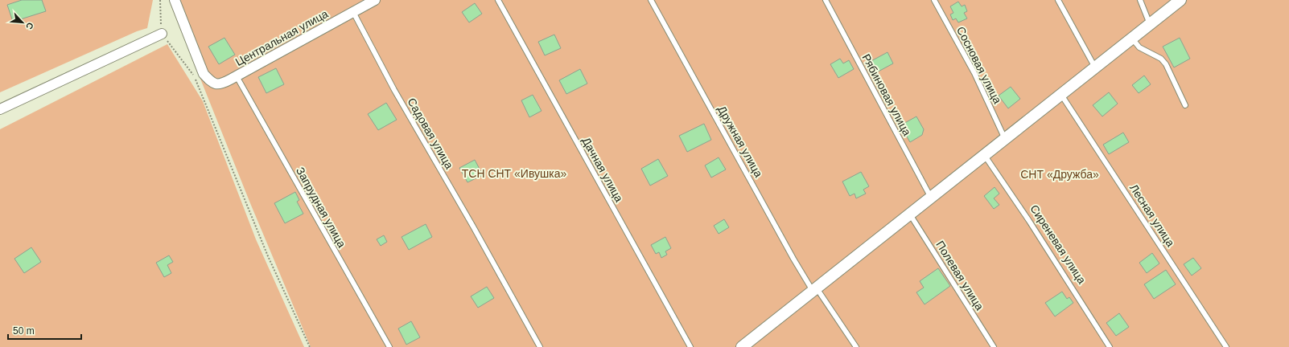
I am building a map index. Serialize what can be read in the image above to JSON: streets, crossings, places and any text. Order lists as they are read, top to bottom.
{
  "streets": {
    "street": ["Центральная улица"],
    "lane": [
      "Сосновая улица",
      "Рябиновая улица",
      "Садовая улица",
      "Дружная улица",
      "Дачная улица",
      "Запрудная улица",
      "Лесная улица",
      "Сиреневая улица",
      "Полевая улица"
    ]
  },
  "crossings": [
    ["Центральная улица", "Садовая улица"],
    ["Центральная улица", "Запрудная улица"]
  ],
  "parks": ["ТСН СНТ «Ивушка»", "СНТ «Дружба»"],
  "scale_bar": "50 m",
  "north": "bottom right"
}
